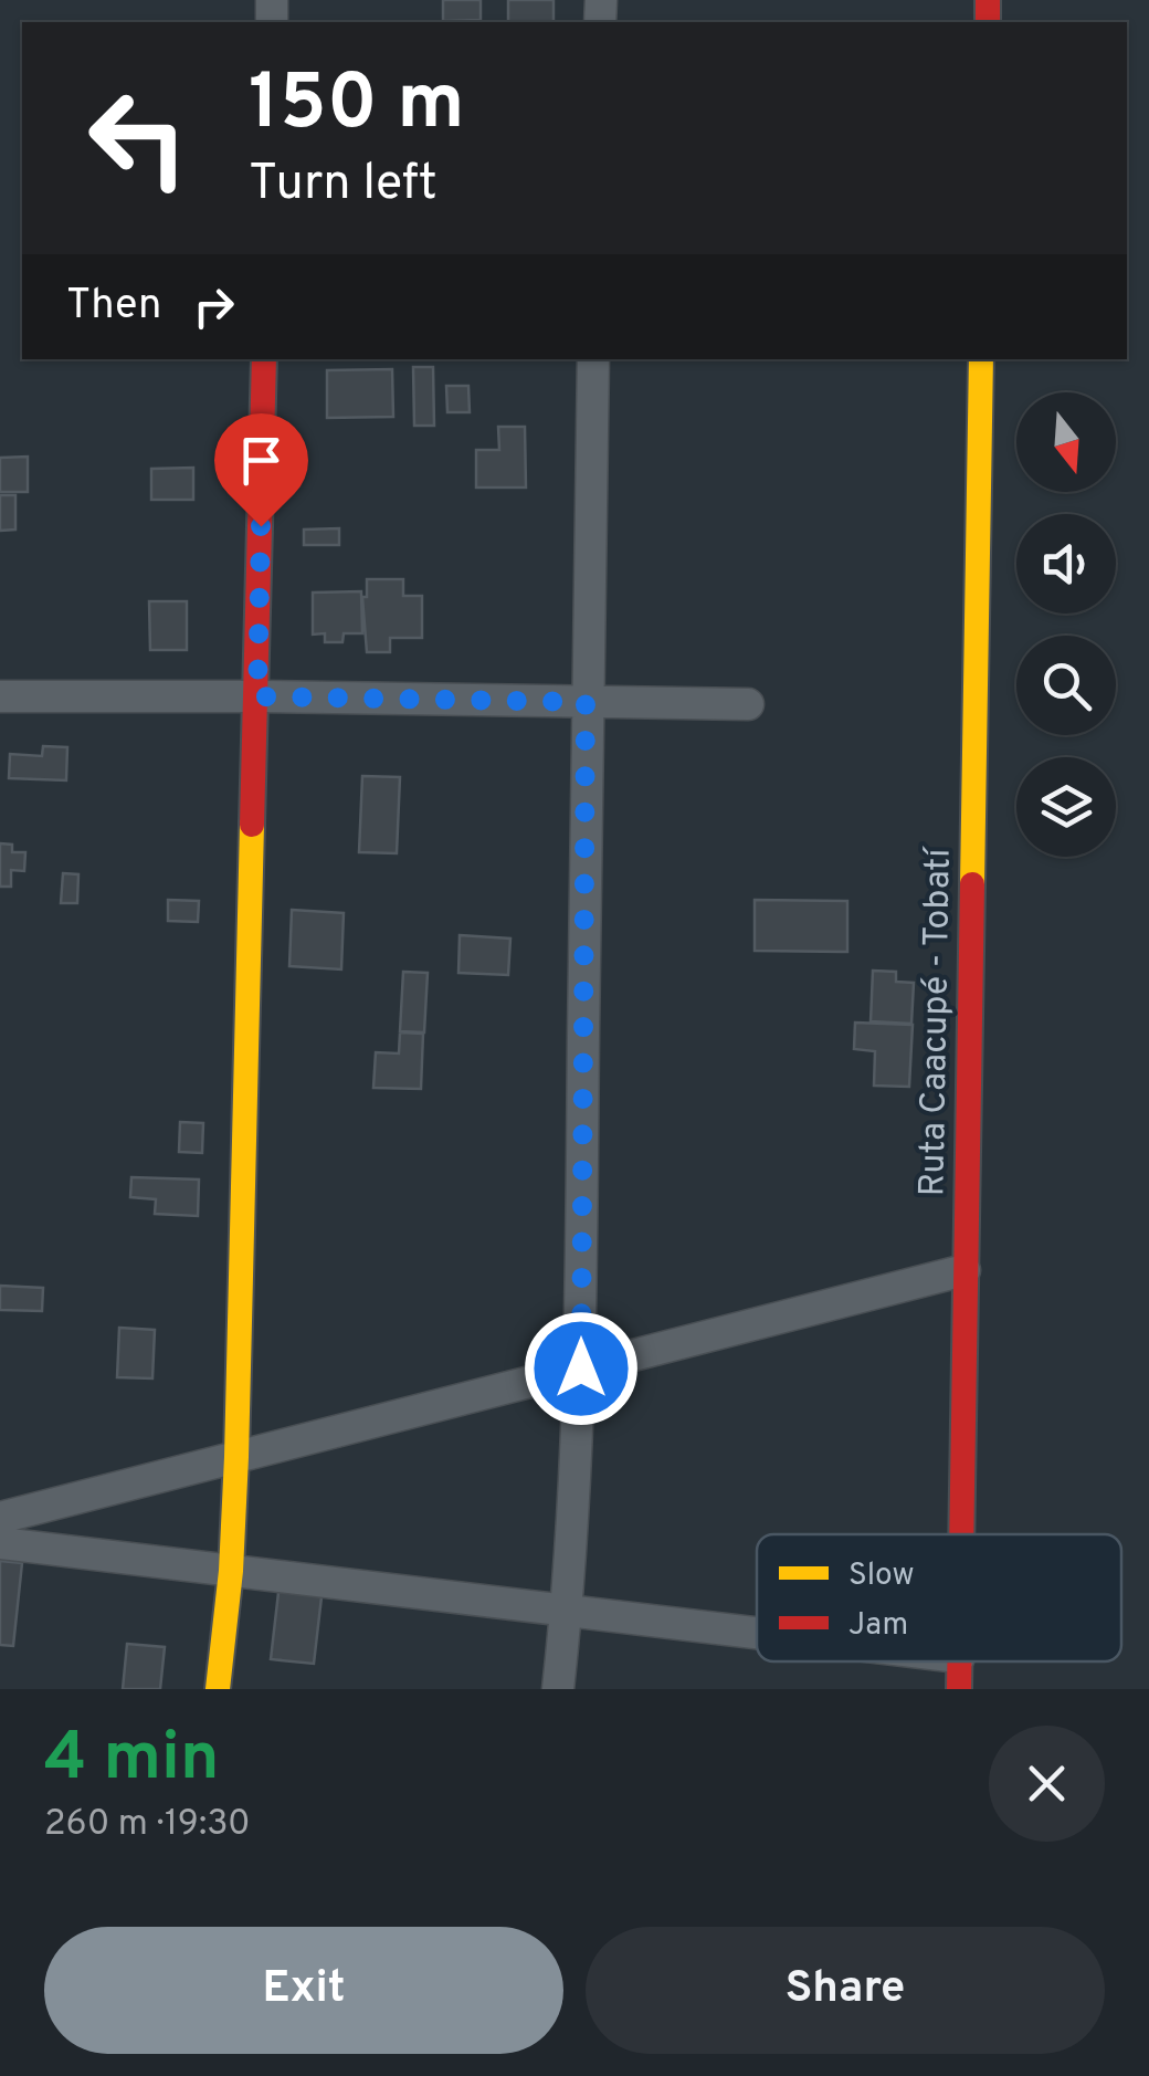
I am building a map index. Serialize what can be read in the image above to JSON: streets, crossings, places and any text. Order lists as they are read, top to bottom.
{
  "streets": {
    "main road": ["Ruta Caacupé - Tobatí"]
  },
  "legend": ["Slow", "Jam"],
  "north": "bottom",
  "page": {
    "turn": ["150 m", "Turn left"],
    "then": "Then",
    "heading": ["4 min", "260 m · 19:30"],
    "buttons": ["Exit", "Share"]
  }
}
